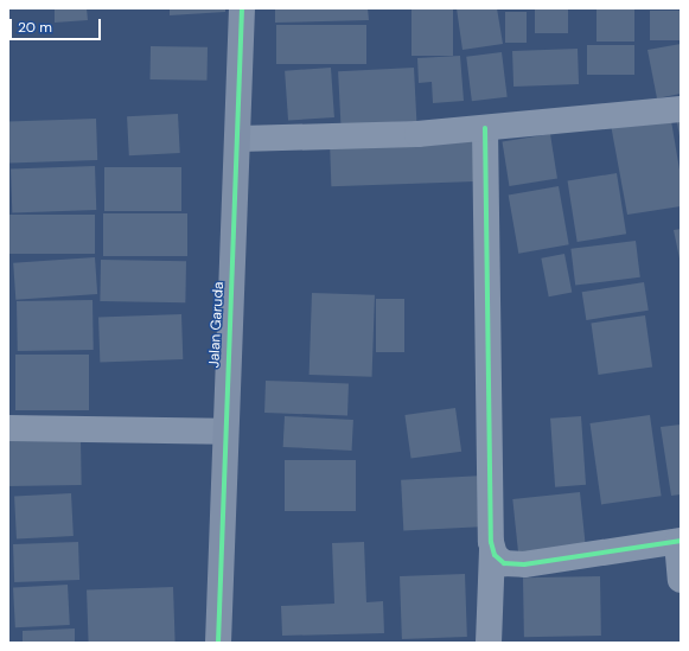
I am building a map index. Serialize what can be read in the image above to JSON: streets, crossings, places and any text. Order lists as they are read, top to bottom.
{
  "streets": {
    "street": ["Jalan Garuda"]
  },
  "scale_bar": "20 m"
}
